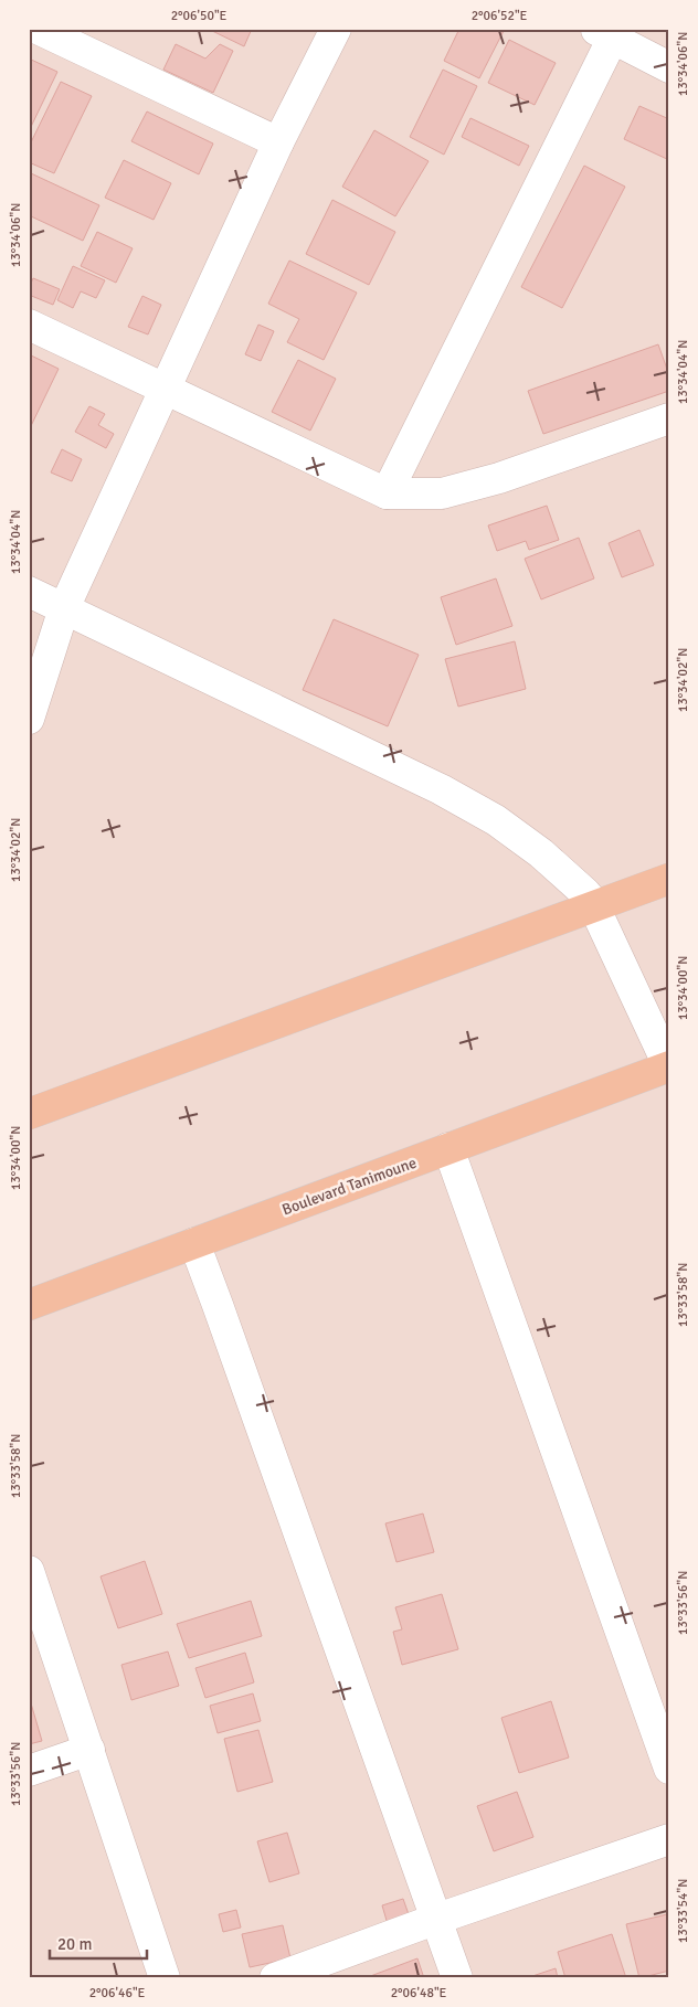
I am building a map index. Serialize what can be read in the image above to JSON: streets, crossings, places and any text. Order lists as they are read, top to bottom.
{
  "streets": {
    "main road": ["Boulevard Tanimoune"]
  },
  "scale_bar": "20 m",
  "coordinates": [
    "2°06'50\"E",
    "2°06'52\"E",
    "13°34'06\"N",
    "13°34'04\"N",
    "13°34'02\"N",
    "13°34'00\"N",
    "13°33'58\"N",
    "13°33'56\"N",
    "13°33'54\"N",
    "2°06'46\"E",
    "2°06'48\"E"
  ]
}
